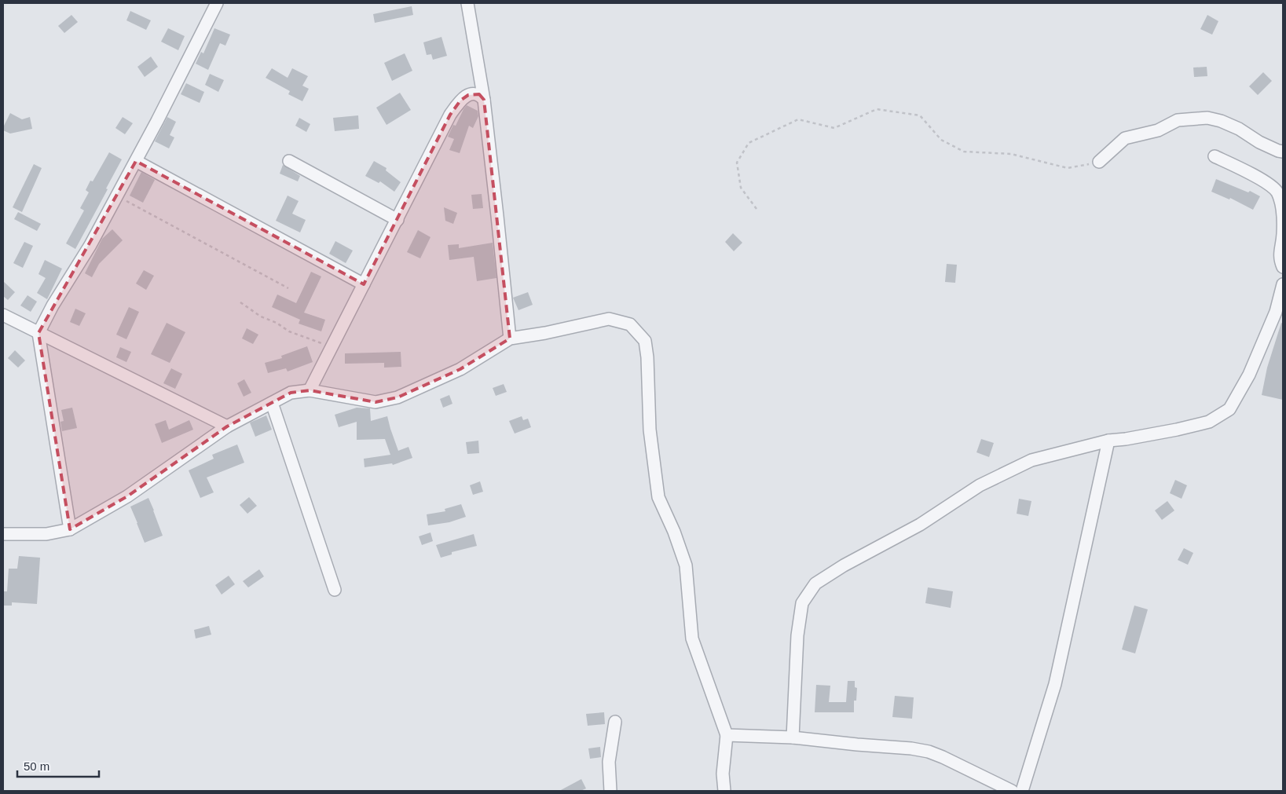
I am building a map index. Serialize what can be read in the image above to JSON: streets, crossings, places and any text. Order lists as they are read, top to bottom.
{
  "scale_bar": "50 m"
}
